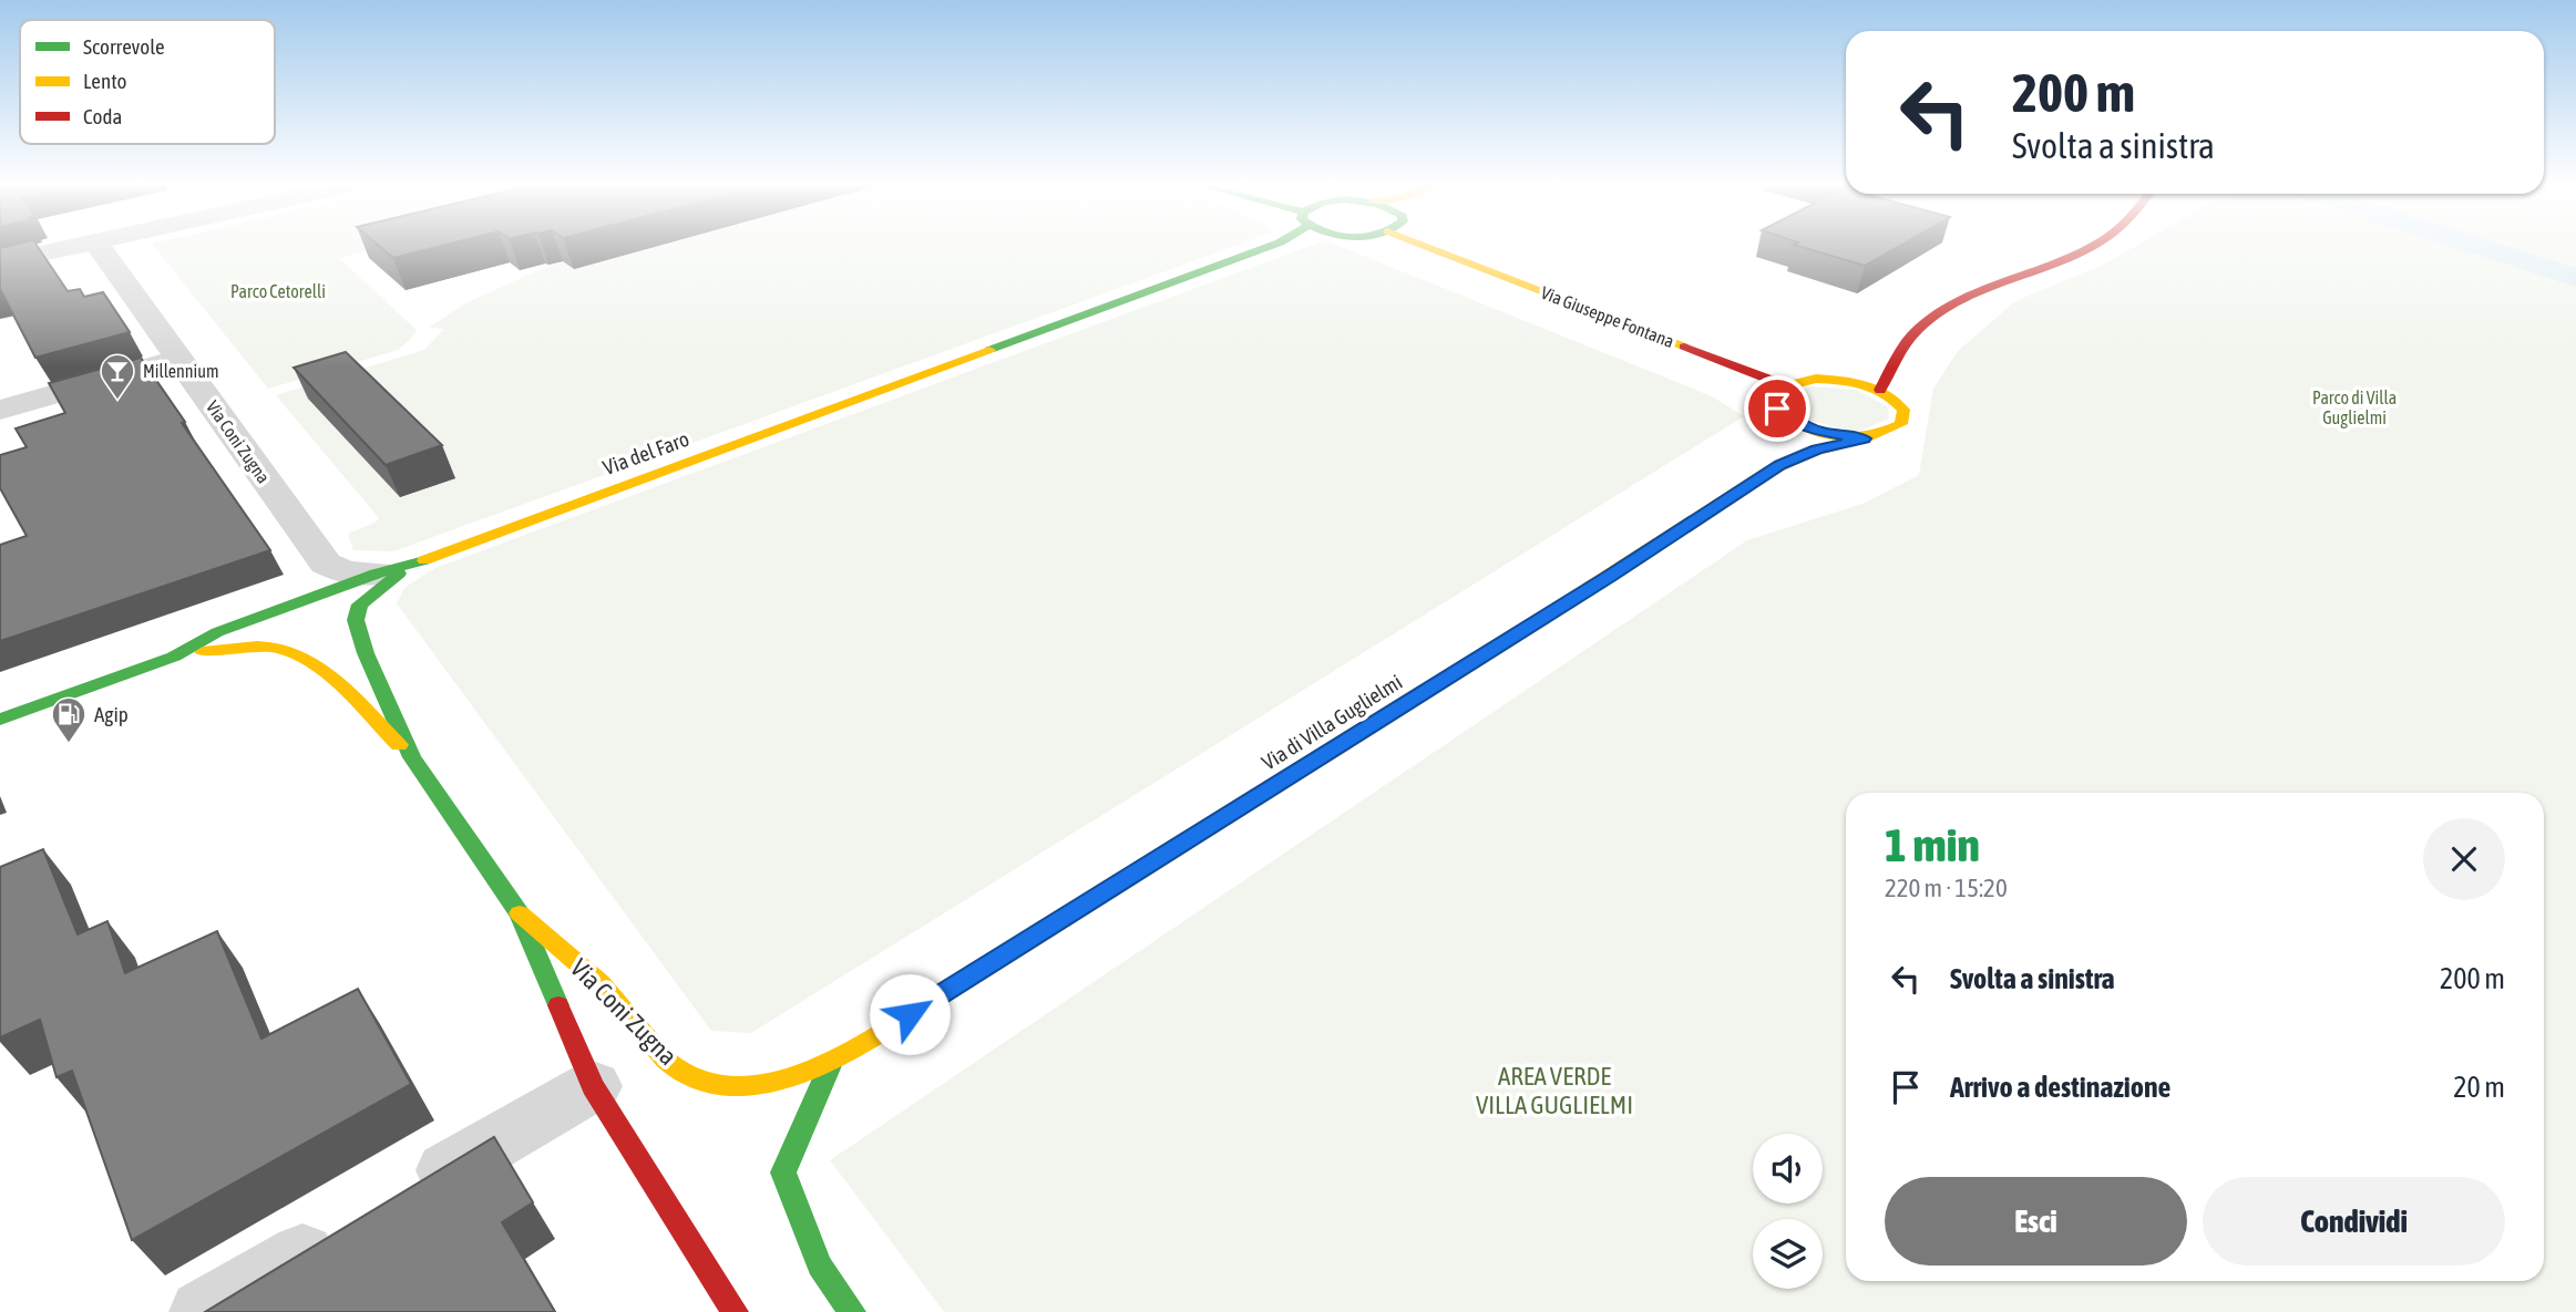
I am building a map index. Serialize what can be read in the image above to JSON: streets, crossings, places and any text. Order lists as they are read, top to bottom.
{
  "streets": {
    "street": [
      "Via Giuseppe Fontana",
      "Via Coni Zugna",
      "Via del Faro",
      "Via di Villa Guglielmi"
    ]
  },
  "crossings": [
    ["Via Coni Zugna", "Via del Faro"],
    ["Via Coni Zugna", "Via di Villa Guglielmi"]
  ],
  "parks": ["Parco Cetorelli", "Parco di Villa Guglielmi", "AREA VERDE VILLA GUGLIELMI"],
  "places": {
    "bar": ["Millennium"],
    "fuel station": ["Agip"]
  },
  "legend": ["Scorrevole", "Lento", "Coda"],
  "page": {
    "turn": ["200 m", "Svolta a sinistra"],
    "heading": ["1 min", "220 m · 15:20"],
    "list": [
      {
        "name": "Svolta a sinistra",
        "value": "200 m"
      },
      {
        "name": "Arrivo a destinazione",
        "value": "20 m"
      }
    ],
    "buttons": ["Esci", "Condividi"]
  }
}
